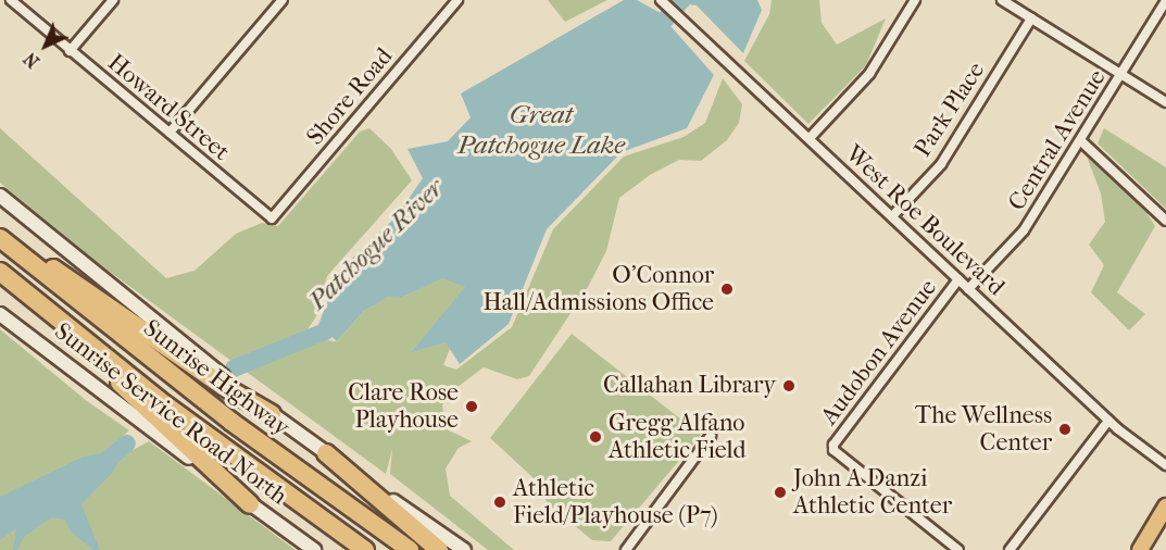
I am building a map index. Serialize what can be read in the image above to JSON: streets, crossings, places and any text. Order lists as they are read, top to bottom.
{
  "streets": {
    "highway": ["Sunrise Highway"],
    "main road": ["Sunrise Service Road North"],
    "street": [
      "Shore Road",
      "Howard Street",
      "Park Place",
      "Central Avenue",
      "West Roe Boulevard",
      "Audobon Avenue"
    ]
  },
  "crossings": [
    ["Shore Road", "Howard Street"],
    ["Park Place", "West Roe Boulevard"],
    ["Central Avenue", "West Roe Boulevard"],
    ["West Roe Boulevard", "Audobon Avenue"]
  ],
  "water": ["Great Patchogue Lake", "Patchogue River"],
  "places": [
    "O'Connor Hall/Admissions Office",
    "Callahan Library",
    "Clare Rose Playhouse",
    "The Wellness Center",
    "Gregg Alfano Athletic Field",
    "John A Danzi Athletic Center",
    "Athletic Field/Playhouse (P7)"
  ],
  "north": "bottom left"
}
